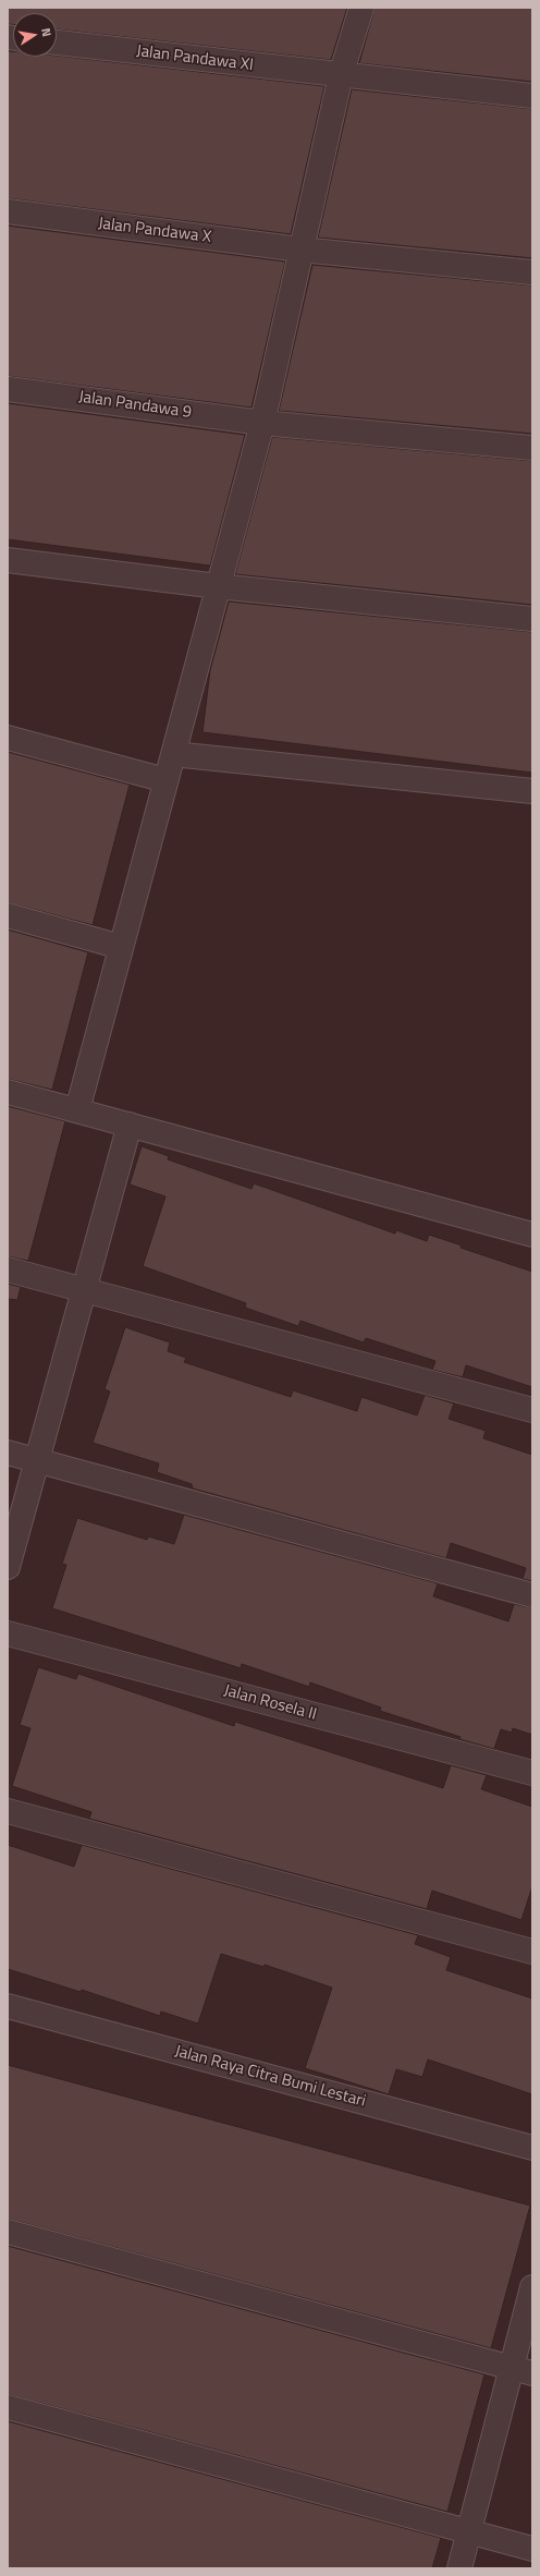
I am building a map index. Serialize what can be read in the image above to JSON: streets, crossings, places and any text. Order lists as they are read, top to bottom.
{
  "streets": {
    "street": [
      "Jalan Pandawa XI",
      "Jalan Pandawa X",
      "Jalan Pandawa 9",
      "Jalan Rosela II",
      "Jalan Raya Citra Bumi Lestari"
    ]
  },
  "north": "right"
}
